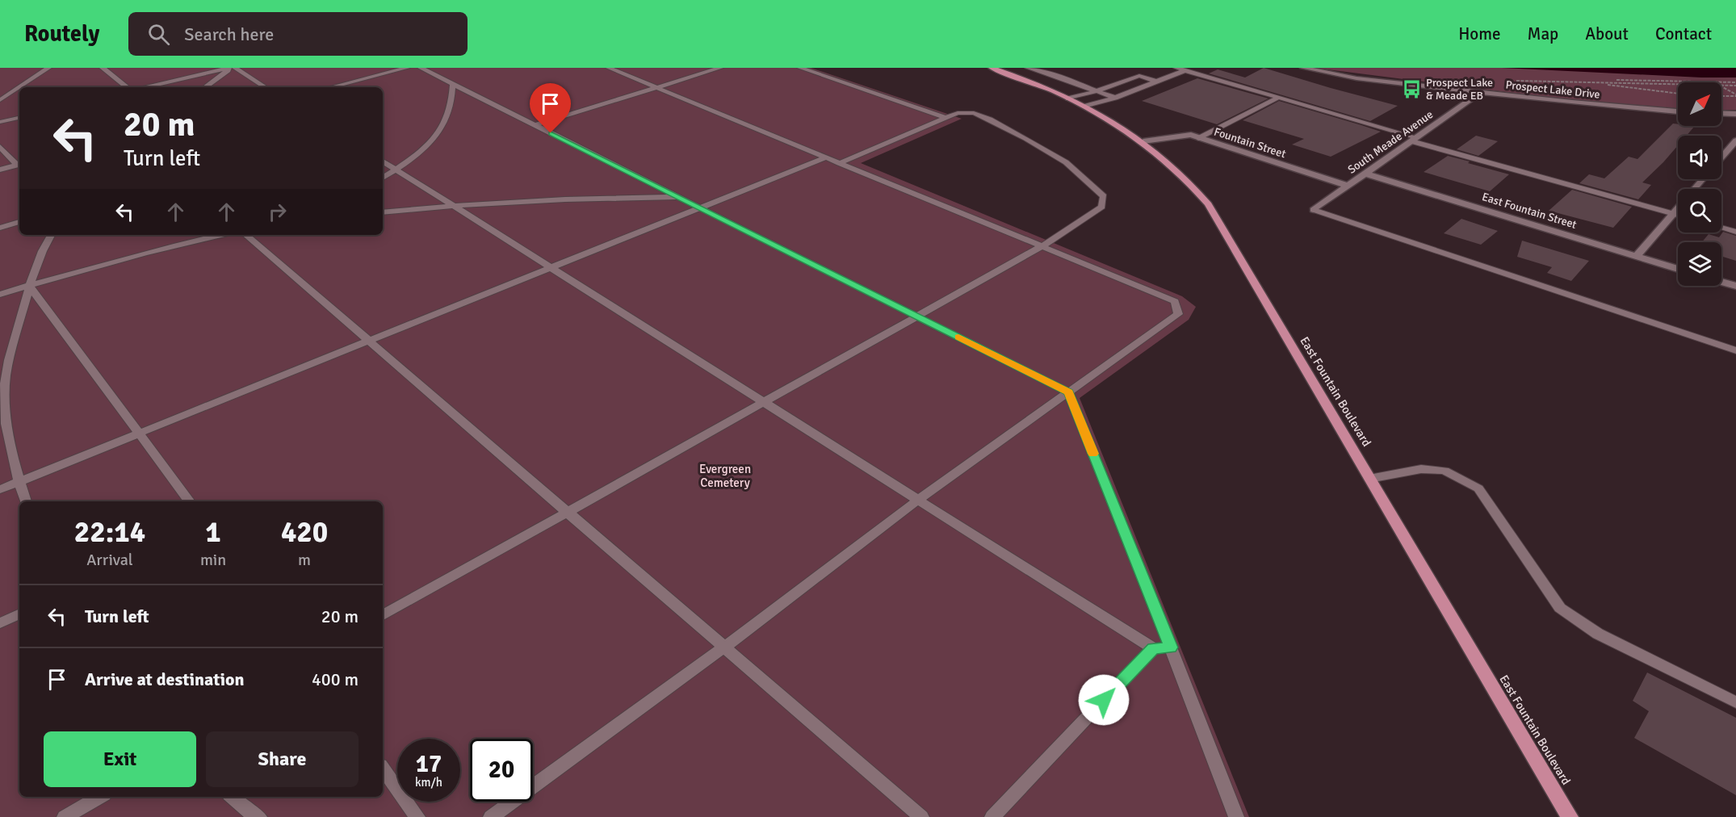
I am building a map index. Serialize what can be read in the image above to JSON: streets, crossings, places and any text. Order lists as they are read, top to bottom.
{
  "streets": {
    "main road": ["East Fountain Boulevard"],
    "street": [
      "Prospect Lake Drive",
      "South Meade Avenue",
      "Fountain Street",
      "East Fountain Street"
    ]
  },
  "crossings": [
    ["Prospect Lake Drive", "South Meade Avenue"],
    ["South Meade Avenue", "Fountain Street"],
    ["South Meade Avenue", "East Fountain Street"],
    ["Fountain Street", "East Fountain Boulevard"]
  ],
  "parks": ["Evergreen Cemetery"],
  "places": {
    "bus stop": ["Prospect Lake & Meade EB"]
  },
  "north": "top right",
  "page": {
    "header": "Routely",
    "search": "Search here",
    "nav": [
      "Home",
      "Map",
      "About",
      "Contact"
    ],
    "turn": ["20 m", "Turn left"],
    "eta": [
      "22:14",
      "Arrival",
      "1",
      "min",
      "420",
      "m"
    ],
    "list": [
      {
        "name": "Turn left",
        "value": "20 m"
      },
      {
        "name": "Arrive at destination",
        "value": "400 m"
      }
    ],
    "buttons": ["Exit", "Share"],
    "speed": "17 km/h",
    "limit": "20"
  }
}
